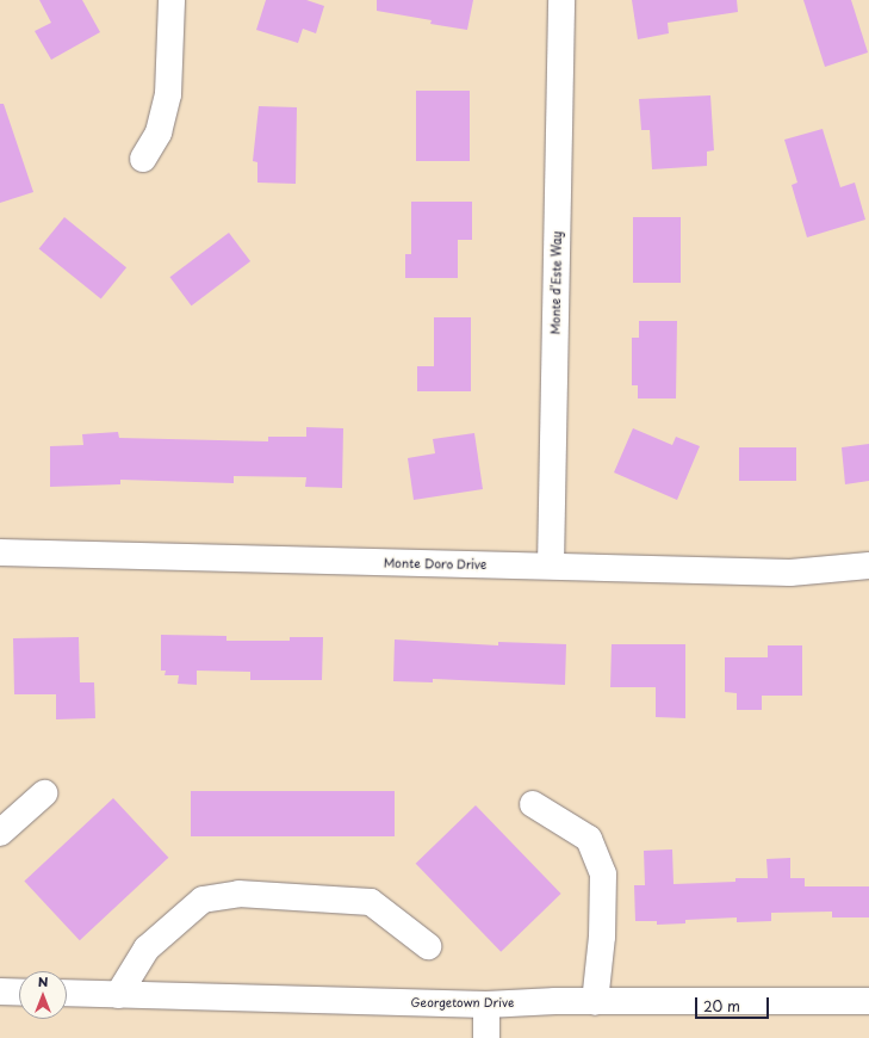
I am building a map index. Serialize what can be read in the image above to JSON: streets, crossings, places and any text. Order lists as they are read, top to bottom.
{
  "streets": {
    "street": ["Monte d'Este Way", "Monte Doro Drive", "Georgetown Drive"]
  },
  "crossings": [
    ["Monte d'Este Way", "Monte Doro Drive"]
  ],
  "scale_bar": "20 m",
  "north": "top"
}
